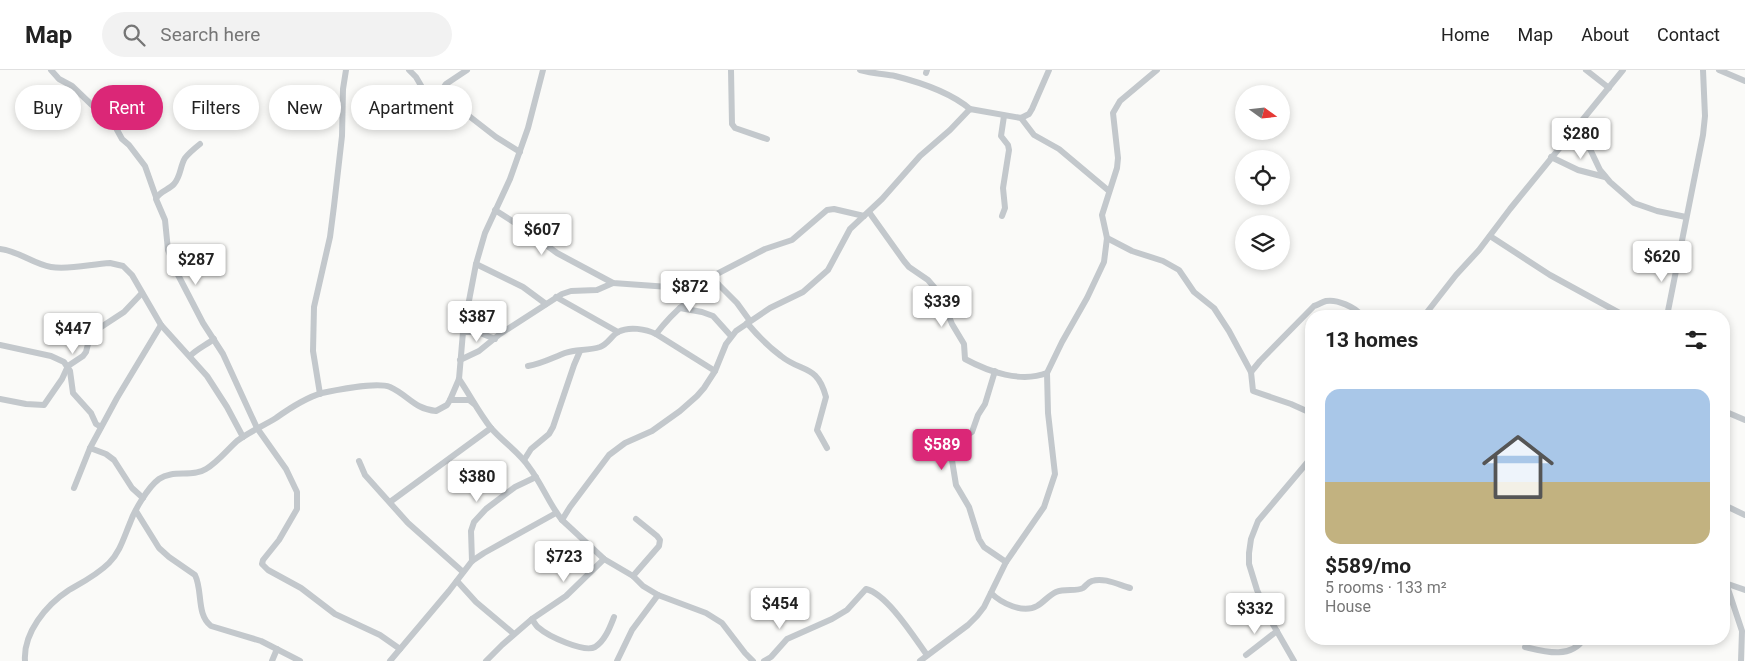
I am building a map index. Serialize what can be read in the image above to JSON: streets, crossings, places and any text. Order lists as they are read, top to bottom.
{
  "north": "right",
  "page": {
    "header": "Map",
    "search": "Search here",
    "nav": [
      "Home",
      "Map",
      "About",
      "Contact"
    ],
    "chip": [
      "Buy",
      "Rent",
      "Filters",
      "New",
      "Apartment"
    ],
    "price": [
      "$280",
      "$607",
      "$620",
      "$287",
      "$872",
      "$339",
      "$387",
      "$447",
      "$589",
      "$380",
      "$723",
      "$454",
      "$332"
    ],
    "heading": "13 homes",
    "list": [
      {
        "name": "$589/mo",
        "note": "5 rooms · 133 m² · House"
      }
    ]
  }
}
